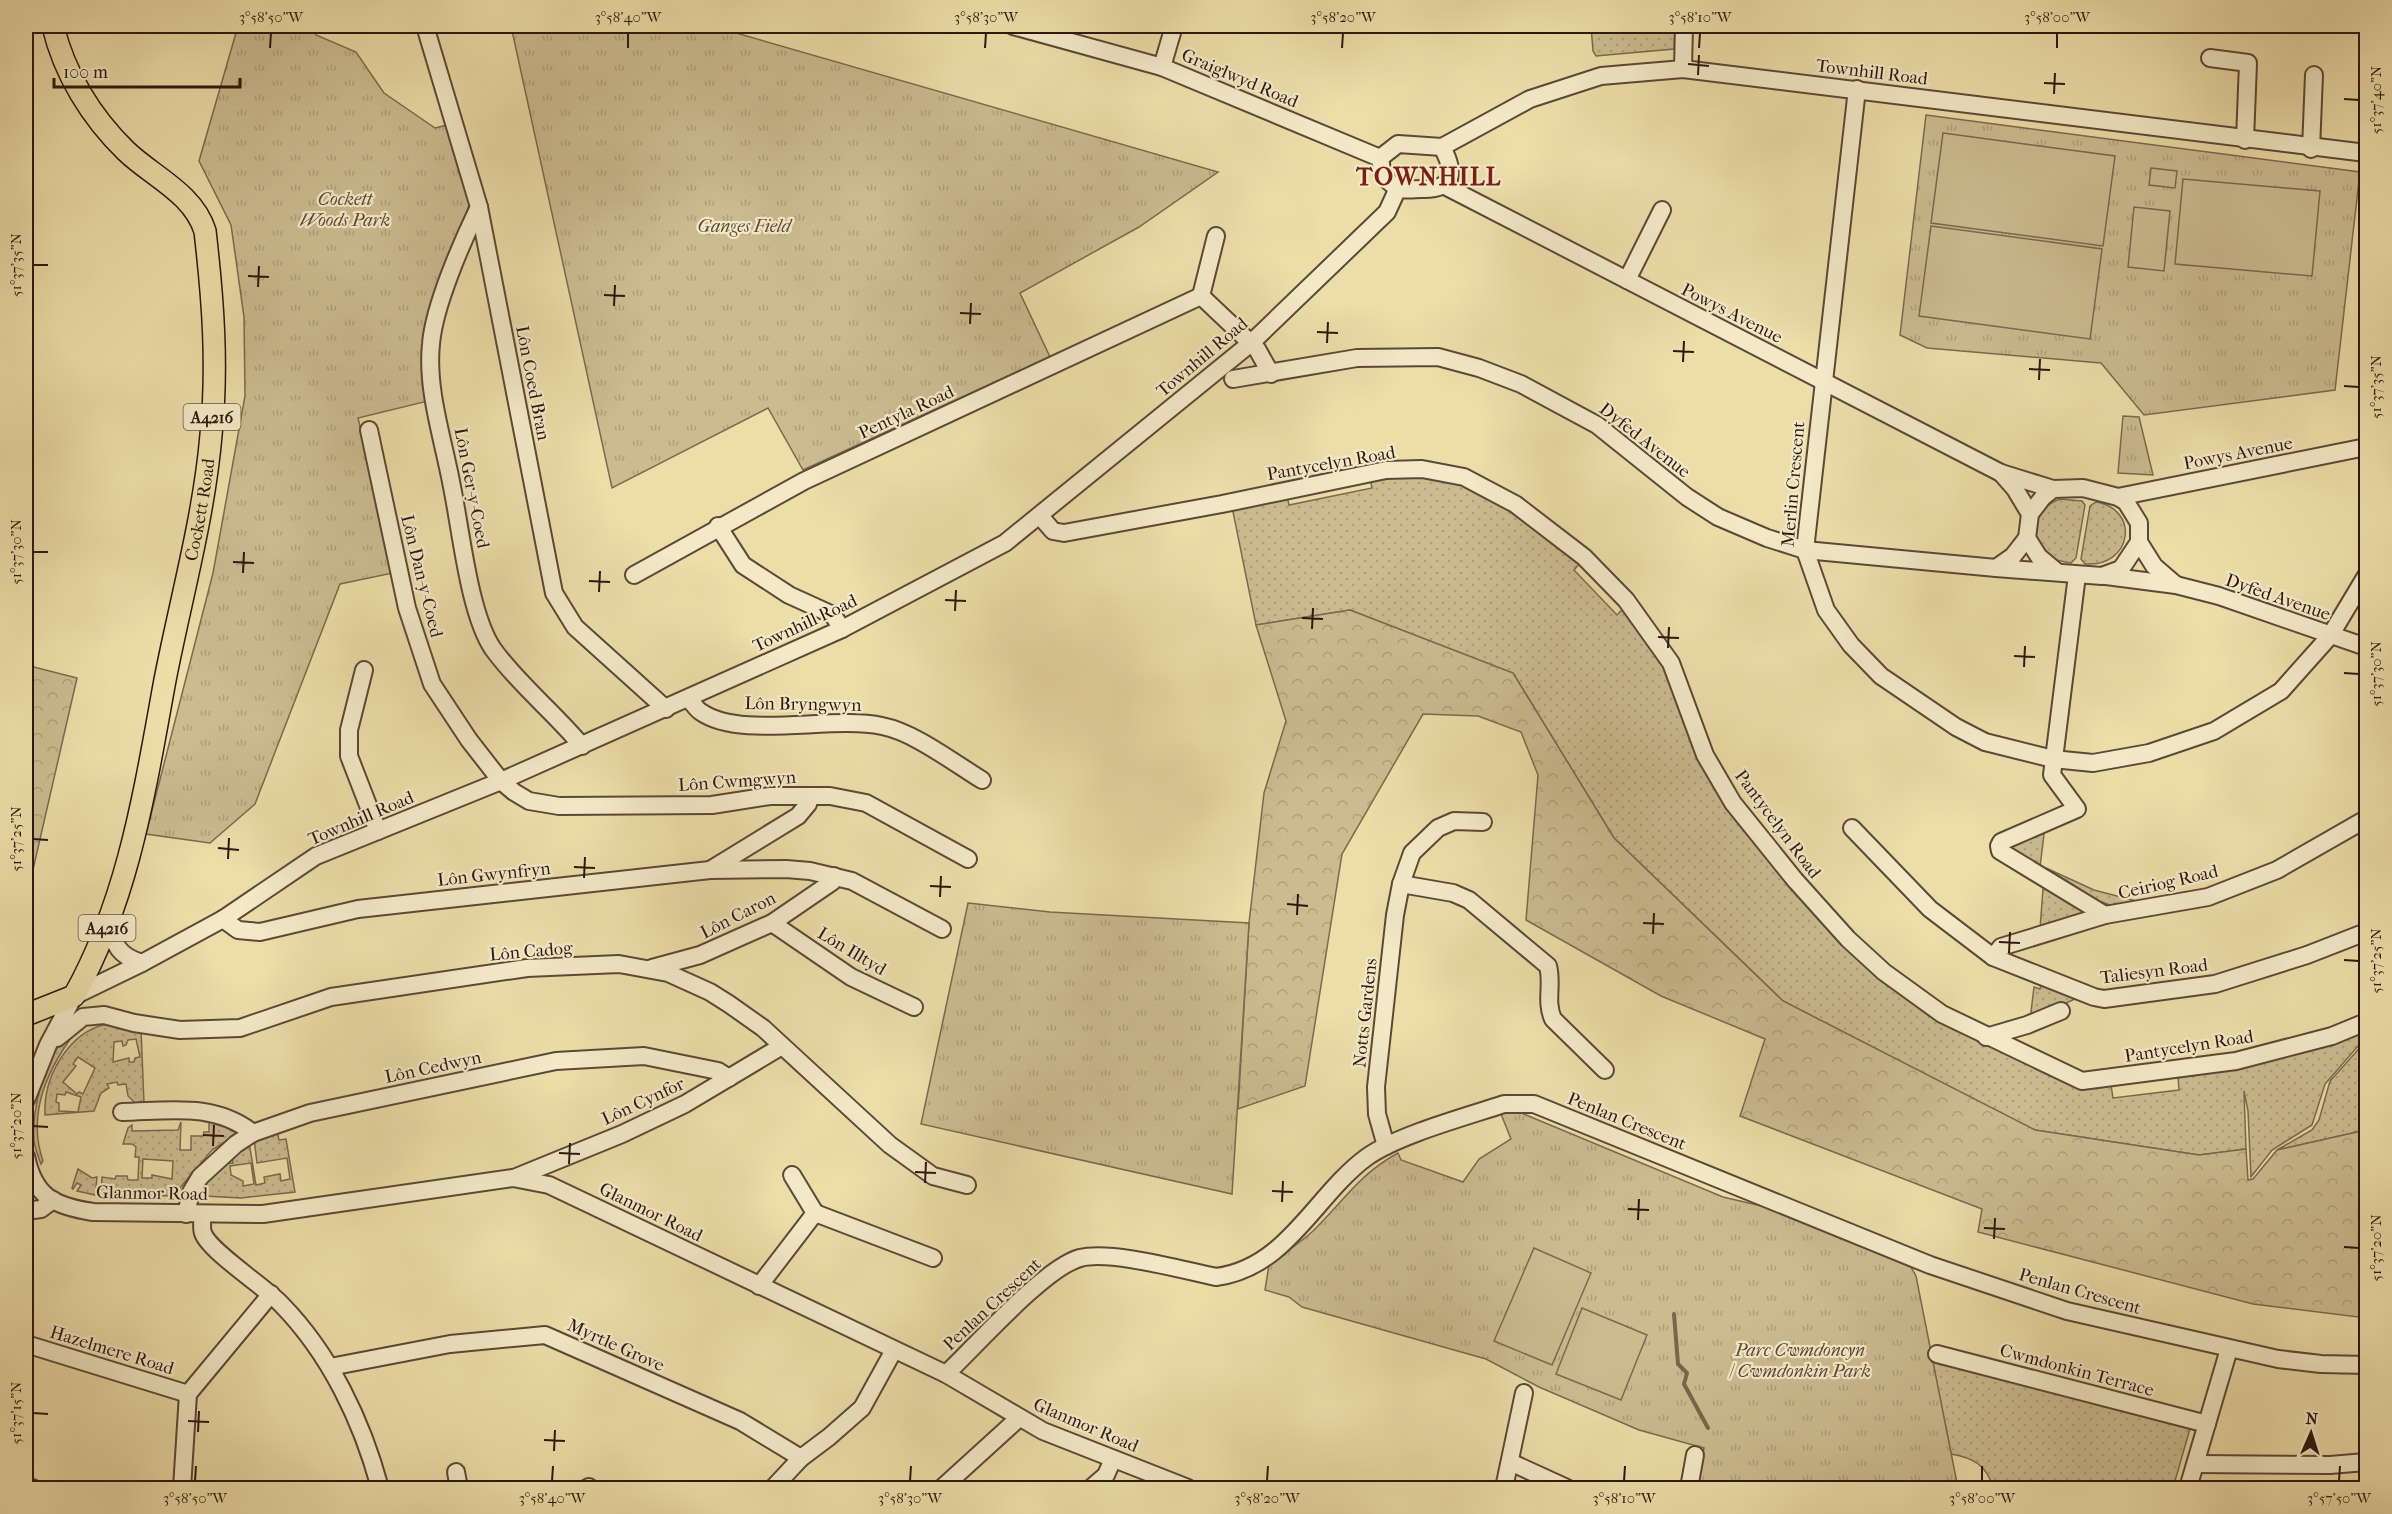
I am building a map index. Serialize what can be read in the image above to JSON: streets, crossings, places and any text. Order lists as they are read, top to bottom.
{
  "streets": {
    "main road": ["A4216", "Cockett Road"],
    "street": [
      "Townhill Road",
      "Graiglwyd Road",
      "Powys Avenue",
      "Lôn Coed Bran",
      "Pentyla Road",
      "Dyfed Avenue",
      "Pantycelyn Road",
      "Merlin Crescent",
      "Lôn Ger-y-Coed",
      "Lôn Dan-y-Coed",
      "Lôn Bryngwyn",
      "Lôn Cwmgwyn",
      "Lôn Gwynfryn",
      "Ceiriog Road",
      "Lôn Caron",
      "Lôn Cadog",
      "Lôn Illtyd",
      "Taliesyn Road",
      "Notts Gardens",
      "Lôn Cedwyn",
      "Lôn Cynfor",
      "Penlan Crescent",
      "Glanmor Road",
      "Myrtle Grove",
      "Hazelmere Road",
      "Cwmdonkin Terrace"
    ]
  },
  "crossings": [
    ["Townhill Road", "Graiglwyd Road"],
    ["Townhill Road", "Powys Avenue"],
    ["Townhill Road", "Lôn Coed Bran"],
    ["Townhill Road", "Pantycelyn Road"],
    ["Townhill Road", "Merlin Crescent"],
    ["Townhill Road", "Lôn Ger-y-Coed"],
    ["Townhill Road", "Cockett Road"],
    ["Townhill Road", "Lôn Dan-y-Coed"],
    ["Townhill Road", "Lôn Bryngwyn"],
    ["Townhill Road", "Lôn Cwmgwyn"],
    ["Townhill Road", "Lôn Gwynfryn"],
    ["Graiglwyd Road", "Powys Avenue"],
    ["Powys Avenue", "Dyfed Avenue"],
    ["Powys Avenue", "Merlin Crescent"],
    ["Lôn Coed Bran", "Lôn Ger-y-Coed"],
    ["Dyfed Avenue", "Merlin Crescent"],
    ["Merlin Crescent", "Ceiriog Road"],
    ["Lôn Dan-y-Coed", "Lôn Cwmgwyn"],
    ["Lôn Gwynfryn", "Lôn Caron"],
    ["Ceiriog Road", "Taliesyn Road"],
    ["Lôn Caron", "Lôn Cadog"],
    ["Lôn Caron", "Lôn Illtyd"],
    ["Lôn Cadog", "Lôn Cynfor"],
    ["Notts Gardens", "Penlan Crescent"],
    ["Lôn Cedwyn", "Lôn Cynfor"],
    ["Lôn Cedwyn", "Glanmor Road"],
    ["Lôn Cynfor", "Glanmor Road"],
    ["Penlan Crescent", "Glanmor Road"]
  ],
  "districts": ["TOWNHILL"],
  "parks": ["Cockett Woods Park", "Ganges Field", "Parc Cwmdoncyn / Cwmdonkin Park"],
  "scale_bar": "100 m",
  "north": "top",
  "coordinates": [
    "3°58'50\"W",
    "3°58'40\"W",
    "3°58'30\"W",
    "3°58'20\"W",
    "3°58'10\"W",
    "3°58'00\"W",
    "51°37'40\"N",
    "51°37'35\"N",
    "51°37'30\"N",
    "51°37'25\"N",
    "51°37'20\"N",
    "51°37'15\"N",
    "3°57'50\"W"
  ]
}
